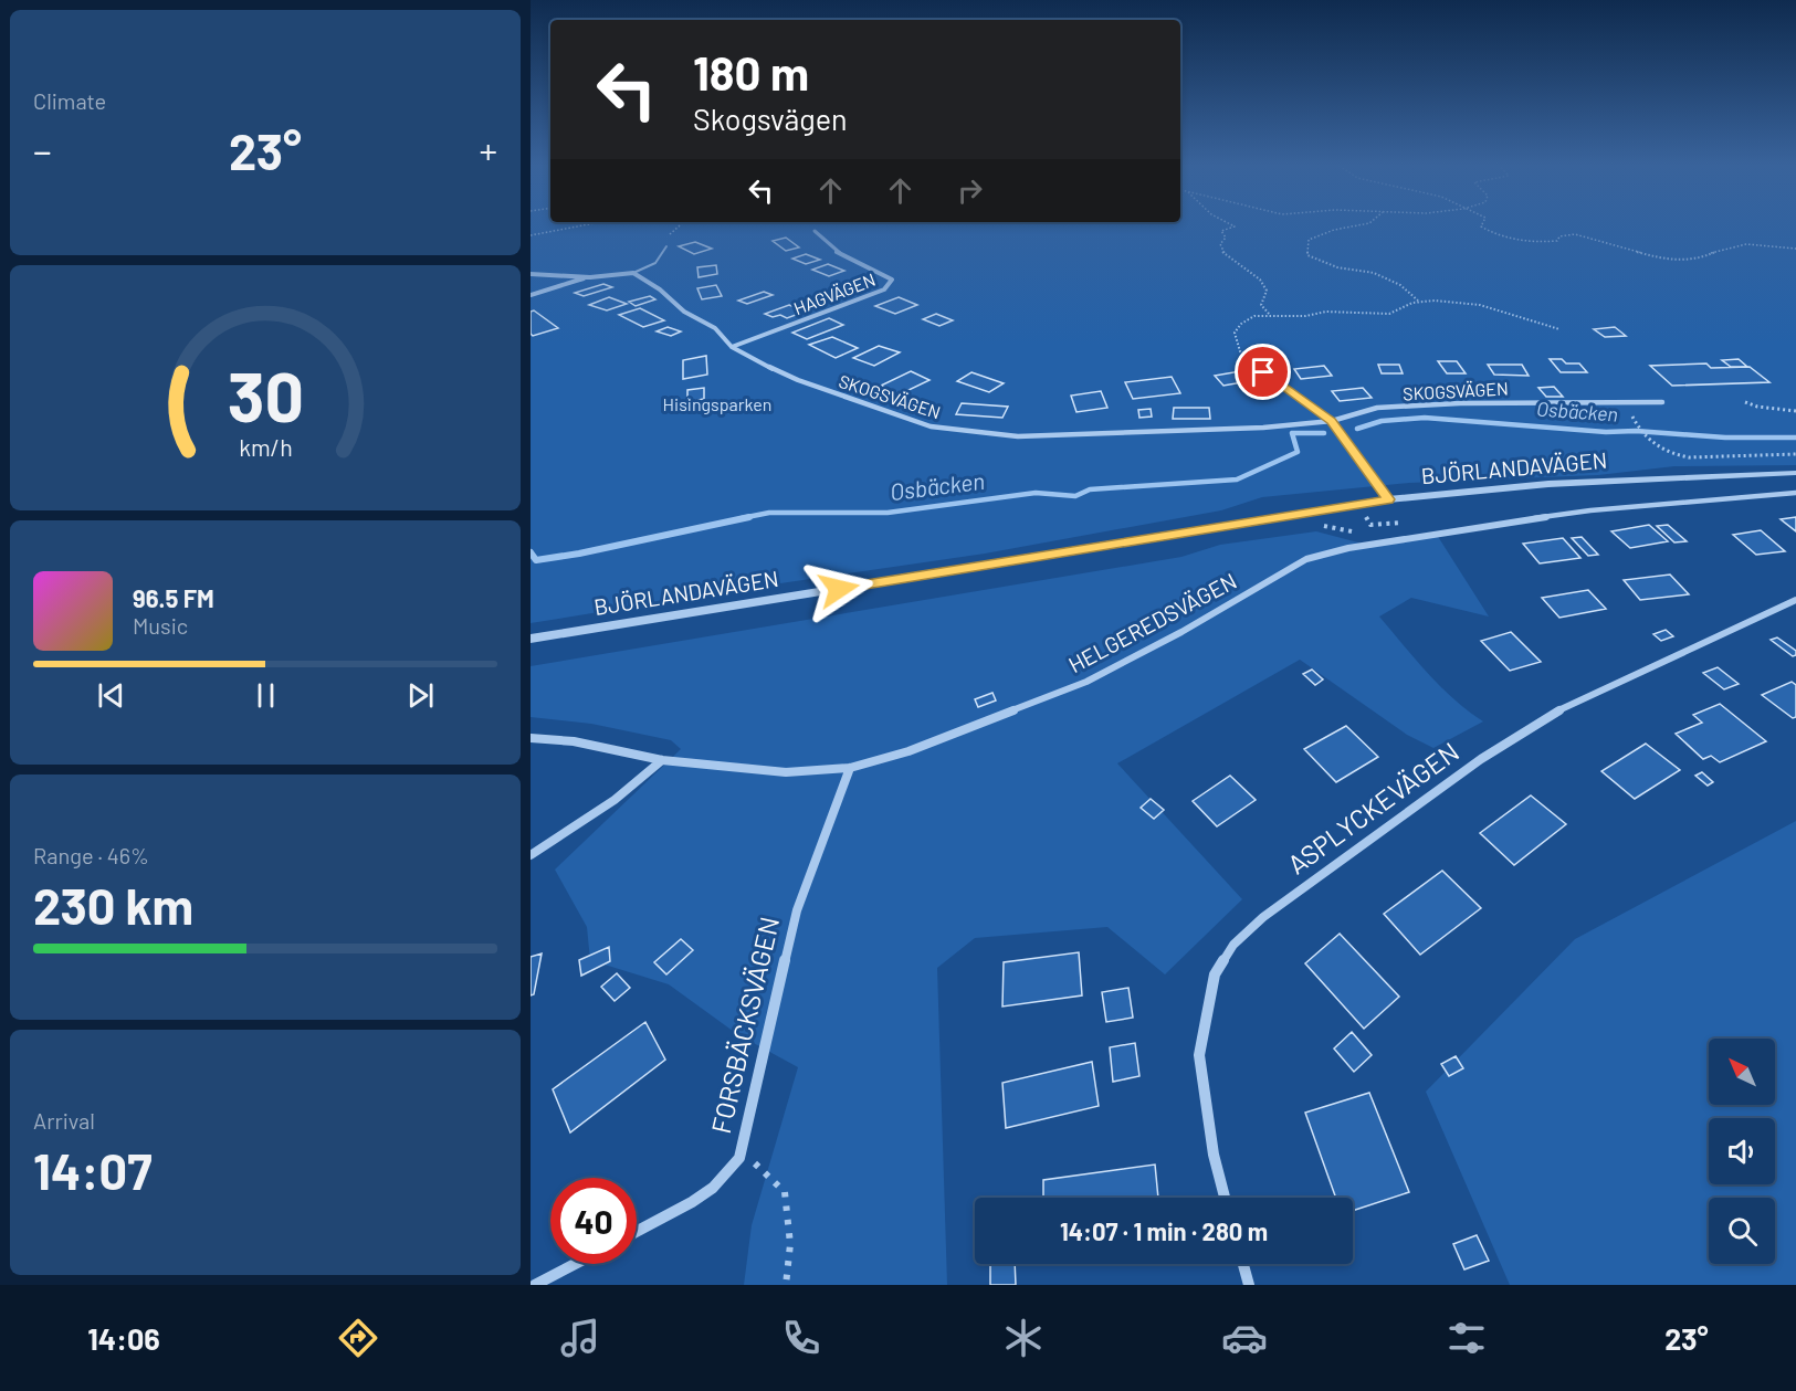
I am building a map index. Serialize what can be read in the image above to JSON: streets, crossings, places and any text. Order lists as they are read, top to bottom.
{
  "streets": {
    "street": [
      "HAGVÄGEN",
      "SKOGSVÄGEN",
      "BJÖRLANDAVÄGEN",
      "HELGEREDSVÄGEN",
      "ASPLYCKEVÄGEN",
      "FORSBÄCKSVÄGEN"
    ]
  },
  "crossings": [
    ["HAGVÄGEN", "SKOGSVÄGEN"],
    ["HELGEREDSVÄGEN", "FORSBÄCKSVÄGEN"]
  ],
  "water": ["Osbäcken"],
  "parks": ["Hisingsparken"],
  "north": "top left",
  "page": {
    "tile": [
      "Climate",
      ["Range · 46%", "230 km"],
      ["Arrival", "14:07"]
    ],
    "turn": ["180 m", "Skogsvägen"],
    "heat": ["−", "23°", "+"],
    "song": ["96.5 FM", "Music"],
    "limit": "40",
    "trip": "14:07 · 1 min · 280 m",
    "tabs": ["14:06", "23°"],
    "gauge": ["30", "km/h"]
  }
}
